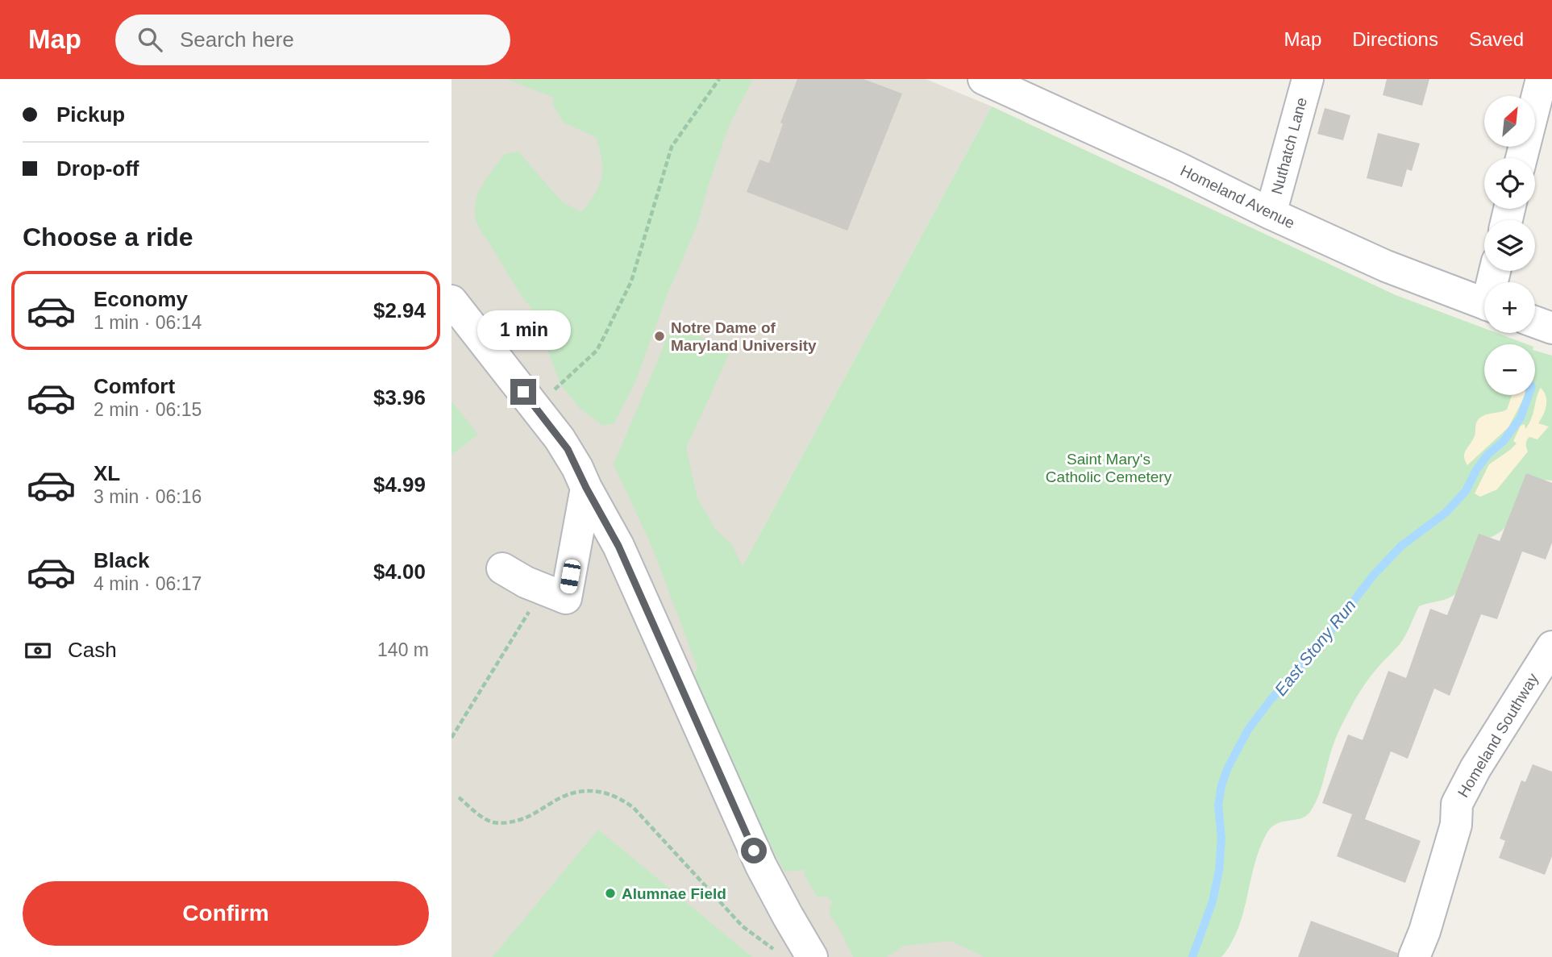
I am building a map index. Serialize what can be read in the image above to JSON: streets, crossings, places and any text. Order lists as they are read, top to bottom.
{
  "streets": {
    "street": ["Nuthatch Lane", "Homeland Avenue", "Homeland Southway"]
  },
  "crossings": [
    ["Nuthatch Lane", "Homeland Avenue"]
  ],
  "water": ["East Stony Run"],
  "parks": ["Saint Mary's Catholic Cemetery"],
  "places": ["Notre Dame of Maryland University", "Alumnae Field"],
  "north": "top right",
  "page": {
    "header": "Map",
    "search": "Search here",
    "nav": ["Map", "Directions", "Saved"],
    "banner": ["Pickup", "Drop-off"],
    "map_buttons": ["+", "−"],
    "heading": "Choose a ride",
    "list": [
      {
        "name": "Economy",
        "note": "1 min · 06:14",
        "value": "$2.94"
      },
      {
        "name": "Comfort",
        "note": "2 min · 06:15",
        "value": "$3.96"
      },
      {
        "name": "XL",
        "note": "3 min · 06:16",
        "value": "$4.99"
      },
      {
        "name": "Black",
        "note": "4 min · 06:17",
        "value": "$4.00"
      }
    ],
    "bubble": "1 min",
    "pay": ["Cash", "140 m"],
    "buttons": "Confirm"
  }
}
